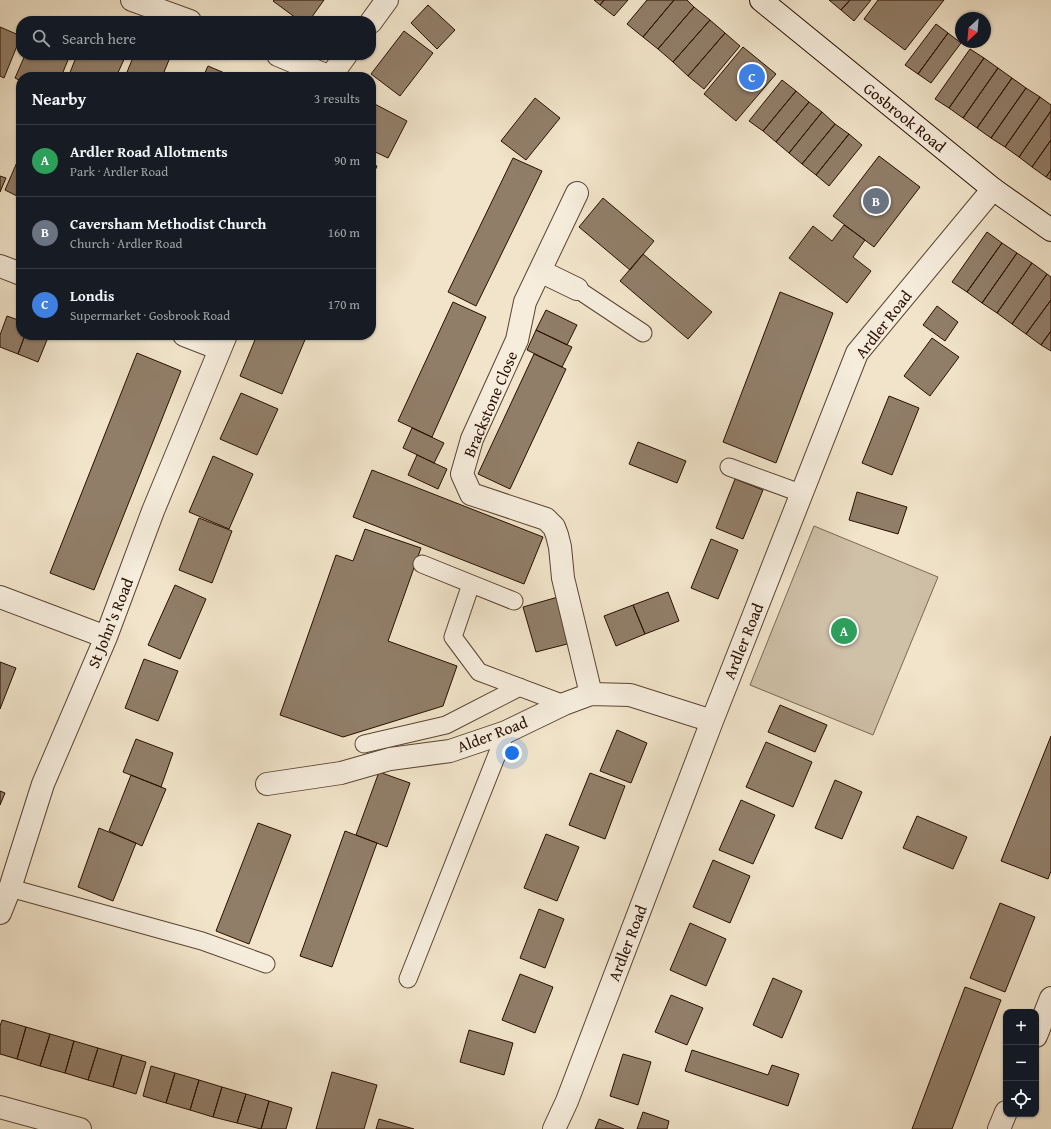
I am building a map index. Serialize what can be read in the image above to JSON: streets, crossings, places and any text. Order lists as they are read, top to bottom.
{
  "streets": {
    "street": [
      "Gosbrook Road",
      "Ardler Road",
      "Brackstone Close",
      "St John's Road",
      "Alder Road"
    ]
  },
  "crossings": [
    ["Gosbrook Road", "Ardler Road"],
    ["Ardler Road", "Alder Road"],
    ["Brackstone Close", "Alder Road"]
  ],
  "north": "bottom left",
  "page": {
    "search": "Search here",
    "pins": ["C", "B", "A"],
    "heading": ["Nearby", "3 results"],
    "list": [
      {
        "mark": "A",
        "name": "Ardler Road Allotments",
        "note": "Park · Ardler Road",
        "value": "90 m"
      },
      {
        "mark": "B",
        "name": "Caversham Methodist Church",
        "note": "Church · Ardler Road",
        "value": "160 m"
      },
      {
        "mark": "C",
        "name": "Londis",
        "note": "Supermarket · Gosbrook Road",
        "value": "170 m"
      }
    ],
    "map_buttons": ["+", "−"]
  }
}
